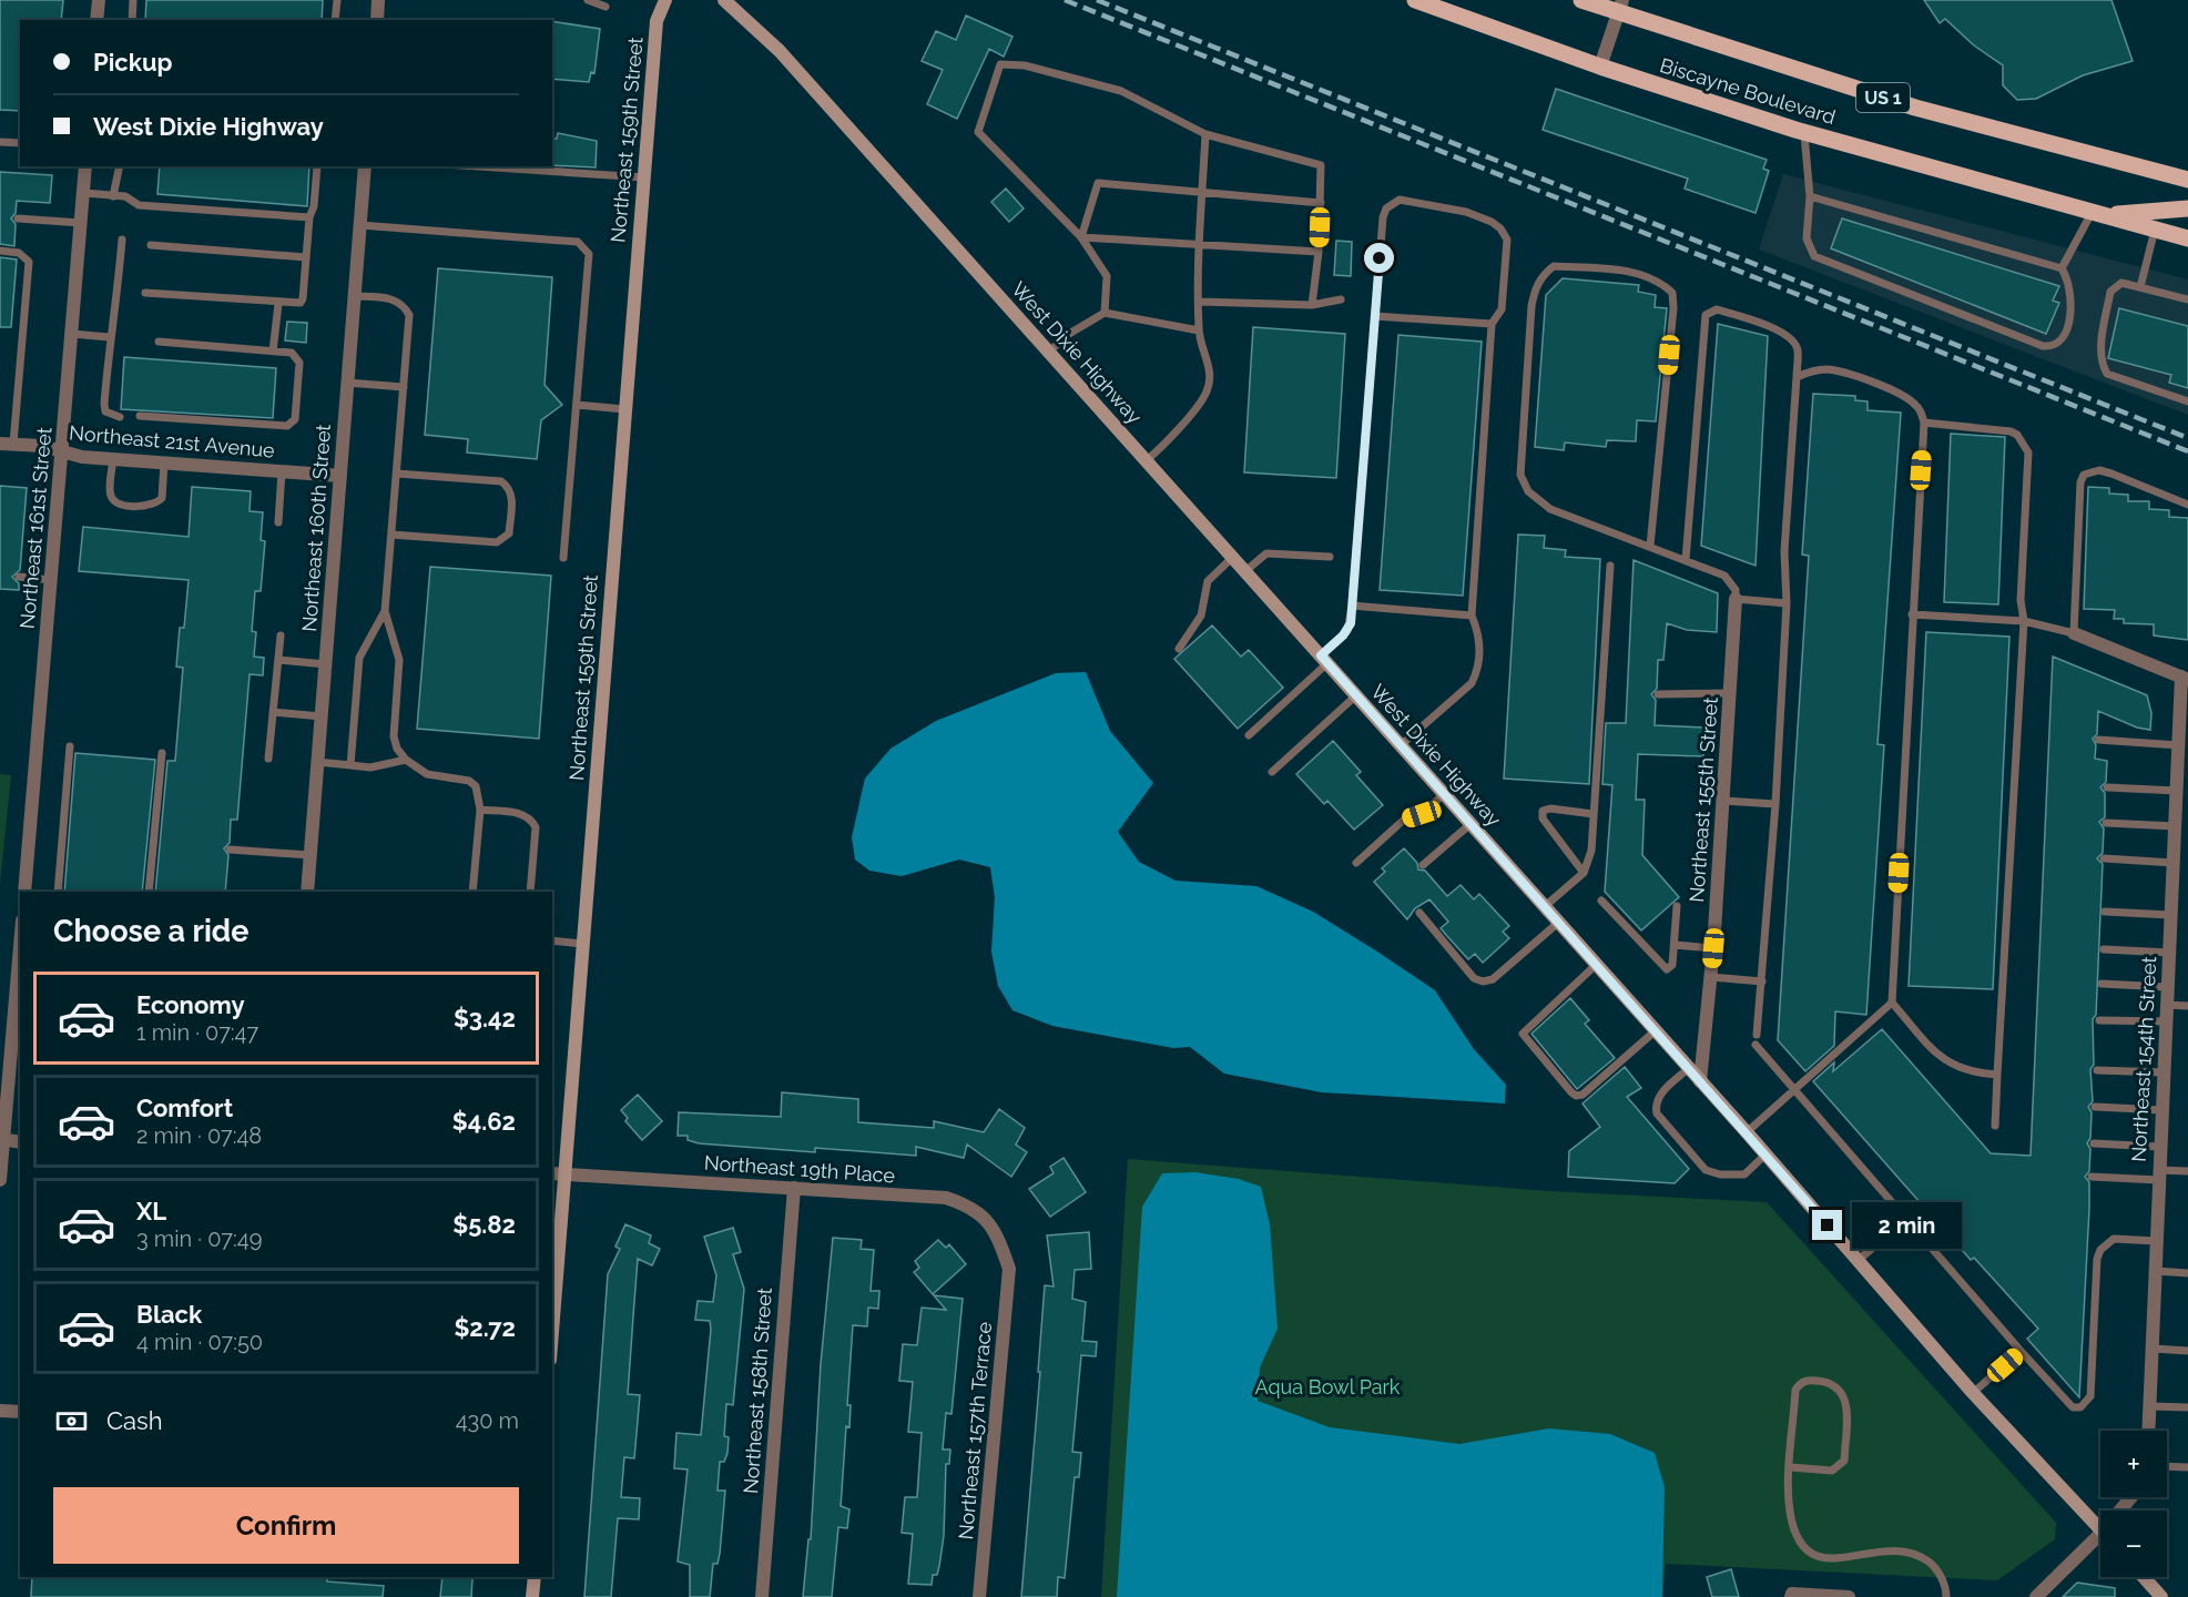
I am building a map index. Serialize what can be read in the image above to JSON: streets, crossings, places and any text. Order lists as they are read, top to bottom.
{
  "streets": {
    "main road": [
      "Biscayne Boulevard",
      "US 1",
      "Northeast 159th Street",
      "West Dixie Highway"
    ],
    "street": [
      "Northeast 21st Avenue",
      "Northeast 161st Street",
      "Northeast 160th Street",
      "Northeast 155th Street",
      "Northeast 154th Street",
      "Northeast 19th Place",
      "Northeast 158th Street",
      "Northeast 157th Terrace"
    ]
  },
  "crossings": [
    ["Northeast 159th Street", "Northeast 19th Place"],
    ["West Dixie Highway", "Northeast 155th Street"],
    ["Northeast 21st Avenue", "Northeast 161st Street"],
    ["Northeast 21st Avenue", "Northeast 160th Street"],
    ["Northeast 19th Place", "Northeast 158th Street"],
    ["Northeast 19th Place", "Northeast 157th Terrace"]
  ],
  "parks": ["Aqua Bowl Park"],
  "page": {
    "banner": ["Pickup", "West Dixie Highway"],
    "heading": "Choose a ride",
    "list": [
      {
        "name": "Economy",
        "note": "1 min · 07:47",
        "value": "$3.42"
      },
      {
        "name": "Comfort",
        "note": "2 min · 07:48",
        "value": "$4.62"
      },
      {
        "name": "XL",
        "note": "3 min · 07:49",
        "value": "$5.82"
      },
      {
        "name": "Black",
        "note": "4 min · 07:50",
        "value": "$2.72"
      }
    ],
    "bubble": "2 min",
    "pay": ["Cash", "430 m"],
    "map_buttons": ["+", "−"],
    "buttons": "Confirm"
  }
}
